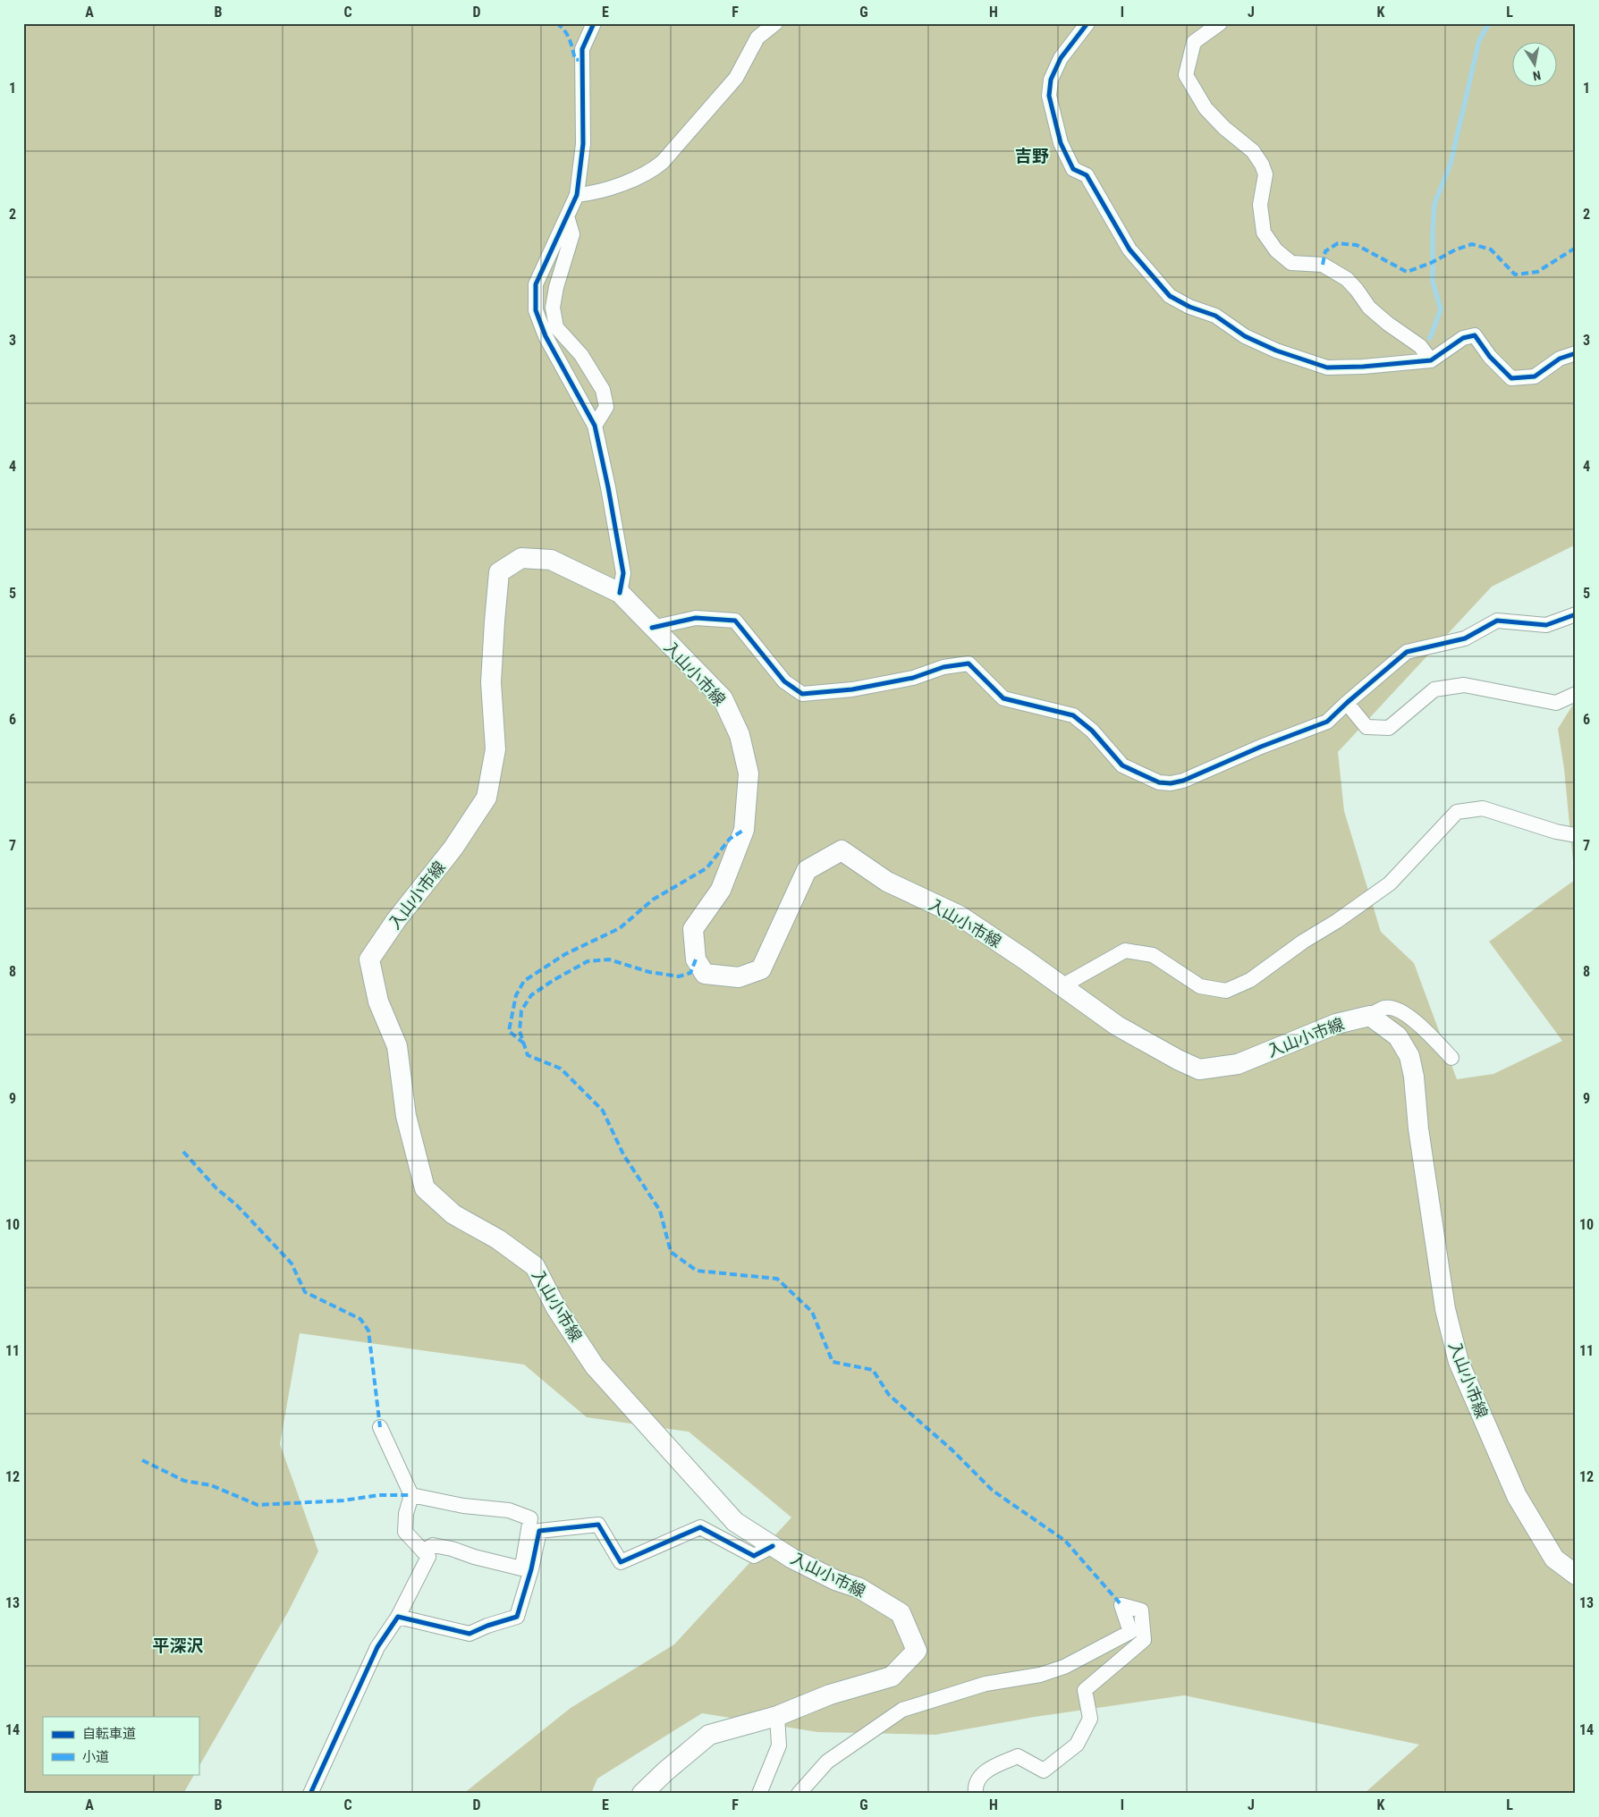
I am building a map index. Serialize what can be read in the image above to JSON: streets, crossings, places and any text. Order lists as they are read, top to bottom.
{
  "streets": {
    "main road": ["入山小市線"]
  },
  "districts": ["吉野", "平深沢"],
  "legend": ["自転車道", "小道"],
  "north": "bottom",
  "grid": {
    "columns": [
      "A",
      "B",
      "C",
      "D",
      "E",
      "F",
      "G",
      "H",
      "I",
      "J",
      "K",
      "L"
    ],
    "rows": [
      "1",
      "2",
      "3",
      "4",
      "5",
      "6",
      "7",
      "8",
      "9",
      "10",
      "11",
      "12",
      "13",
      "14"
    ]
  }
}
